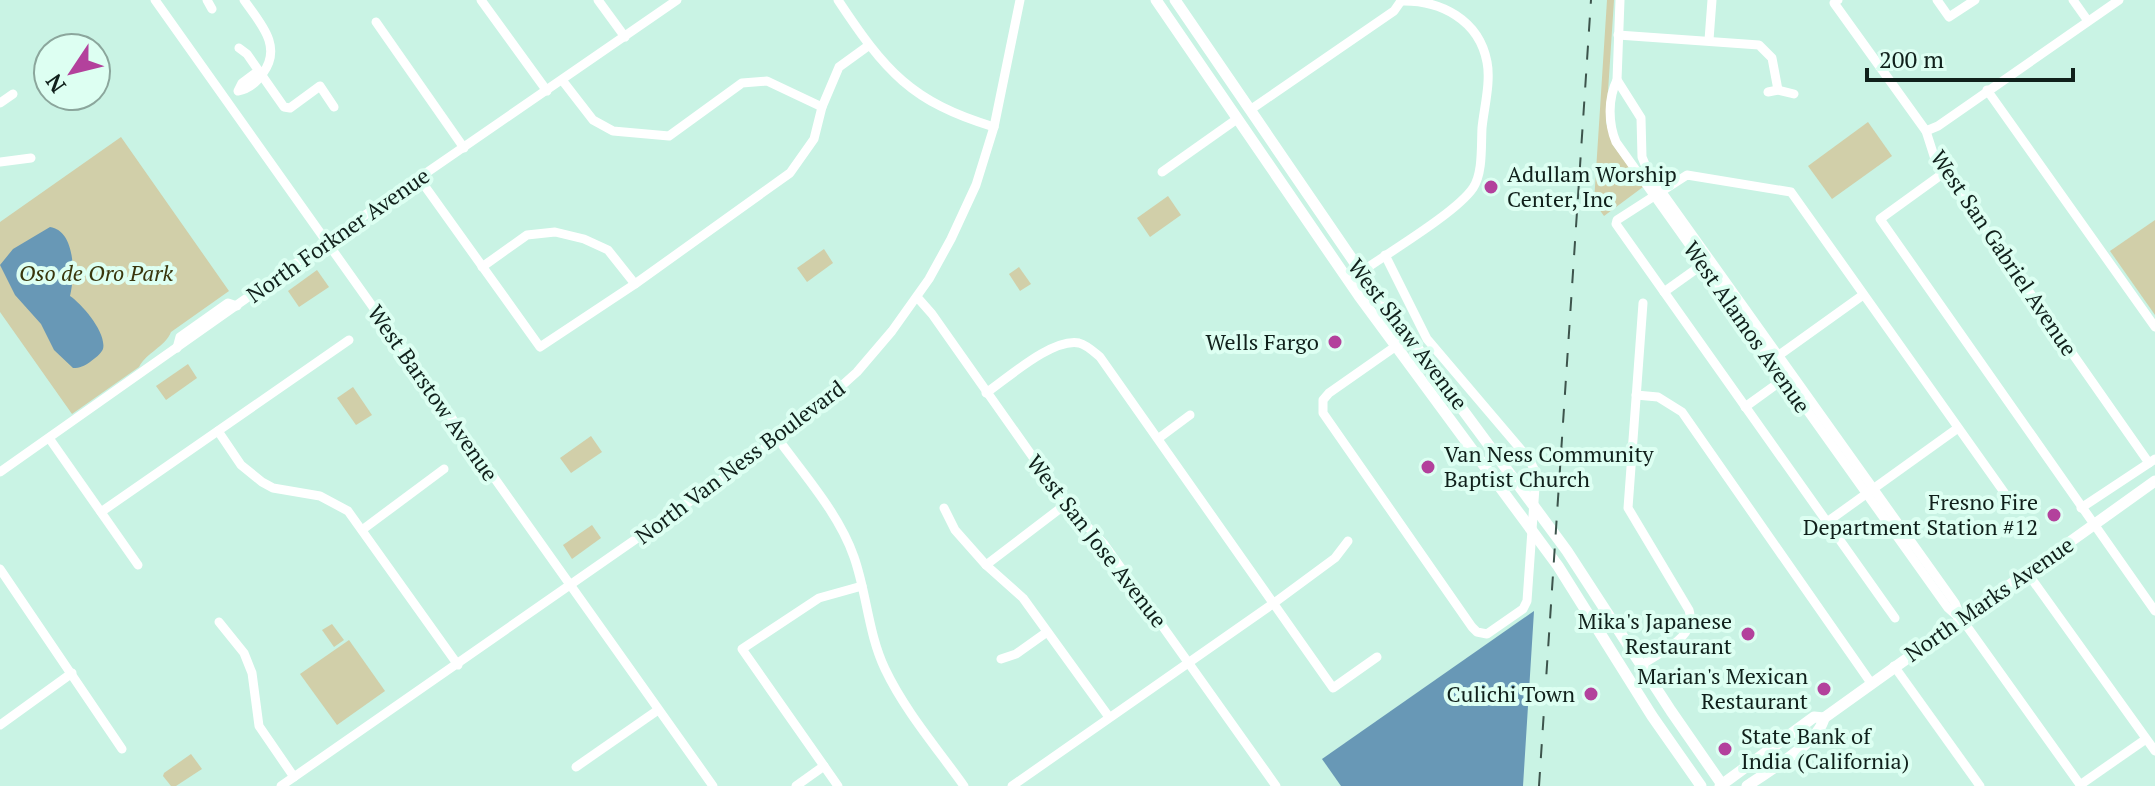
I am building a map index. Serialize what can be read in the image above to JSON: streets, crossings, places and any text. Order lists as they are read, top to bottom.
{
  "streets": {
    "main road": ["West Shaw Avenue", "North Marks Avenue"],
    "street": [
      "North Forkner Avenue",
      "West San Gabriel Avenue",
      "West Alamos Avenue",
      "West Barstow Avenue",
      "North Van Ness Boulevard",
      "West San Jose Avenue"
    ]
  },
  "crossings": [
    ["North Forkner Avenue", "West Barstow Avenue"],
    ["West San Gabriel Avenue", "North Marks Avenue"],
    ["West Alamos Avenue", "North Marks Avenue"],
    ["West Shaw Avenue", "North Marks Avenue"],
    ["West Barstow Avenue", "North Van Ness Boulevard"],
    ["North Van Ness Boulevard", "West San Jose Avenue"]
  ],
  "parks": ["Oso de Oro Park"],
  "places": [
    "Adullam Worship Center, Inc",
    "Wells Fargo",
    "Van Ness Community Baptist Church",
    "Fresno Fire Department Station #12",
    "Mika's Japanese Restaurant",
    "Marian's Mexican Restaurant",
    "Culichi Town",
    "State Bank of India (California)"
  ],
  "scale_bar": "200 m",
  "north": "bottom left"
}
